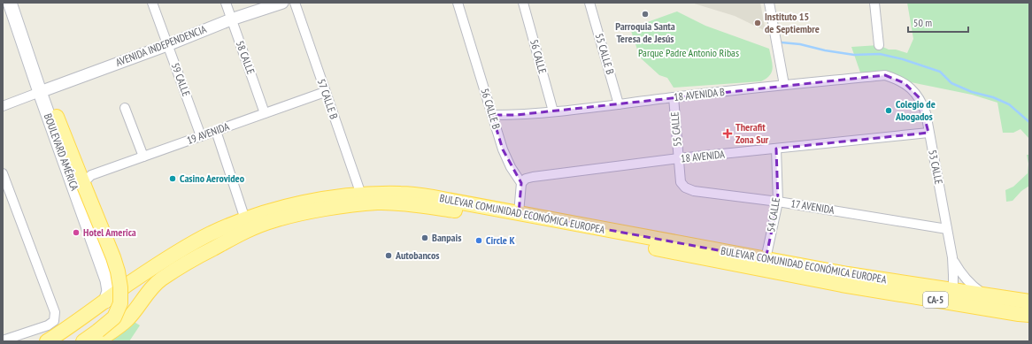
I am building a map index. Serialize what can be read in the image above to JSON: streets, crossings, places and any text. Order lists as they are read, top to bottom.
{
  "streets": {
    "main road": ["BOULEVARD AMÉRICA", "BULEVAR COMUNIDAD ECONÓMICA EUROPEA", "CA-5"],
    "street": [
      "AVENIDA INDEPENDENCIA",
      "55 CALLE B",
      "56 CALLE",
      "58 CALLE",
      "59 CALLE",
      "18 AVENIDA B",
      "57 CALLE B",
      "56 CALLE B",
      "55 CALLE",
      "19 AVENIDA",
      "18 AVENIDA",
      "53 CALLE",
      "17 AVENIDA",
      "54 CALLE"
    ]
  },
  "crossings": [
    ["AVENIDA INDEPENDENCIA", "58 CALLE"],
    ["AVENIDA INDEPENDENCIA", "59 CALLE"],
    ["AVENIDA INDEPENDENCIA", "BOULEVARD AMÉRICA"],
    ["55 CALLE B", "18 AVENIDA B"],
    ["56 CALLE", "18 AVENIDA B"],
    ["58 CALLE", "19 AVENIDA"],
    ["59 CALLE", "19 AVENIDA"],
    ["18 AVENIDA B", "56 CALLE B"],
    ["18 AVENIDA B", "55 CALLE"],
    ["18 AVENIDA B", "53 CALLE"],
    ["57 CALLE B", "19 AVENIDA"],
    ["57 CALLE B", "BULEVAR COMUNIDAD ECONÓMICA EUROPEA"],
    ["56 CALLE B", "18 AVENIDA"],
    ["55 CALLE", "18 AVENIDA"],
    ["55 CALLE", "17 AVENIDA"],
    ["BOULEVARD AMÉRICA", "BULEVAR COMUNIDAD ECONÓMICA EUROPEA"],
    ["18 AVENIDA", "53 CALLE"],
    ["18 AVENIDA", "54 CALLE"],
    ["53 CALLE", "17 AVENIDA"],
    ["53 CALLE", "BULEVAR COMUNIDAD ECONÓMICA EUROPEA"],
    ["17 AVENIDA", "54 CALLE"],
    ["BULEVAR COMUNIDAD ECONÓMICA EUROPEA", "54 CALLE"]
  ],
  "parks": ["Parque Padre Antonio Ribas"],
  "places": {
    "other": [
      "Parroquia Santa Teresa de Jesús",
      "Instituto 15 de Septiembre",
      "Colegio de Abogados",
      "Casino Aerovideo",
      "Hotel America",
      "Banpais",
      "Circle K",
      "Autobancos"
    ],
    "health": ["Therafit Zona Sur"]
  },
  "scale_bar": "50 m"
}
